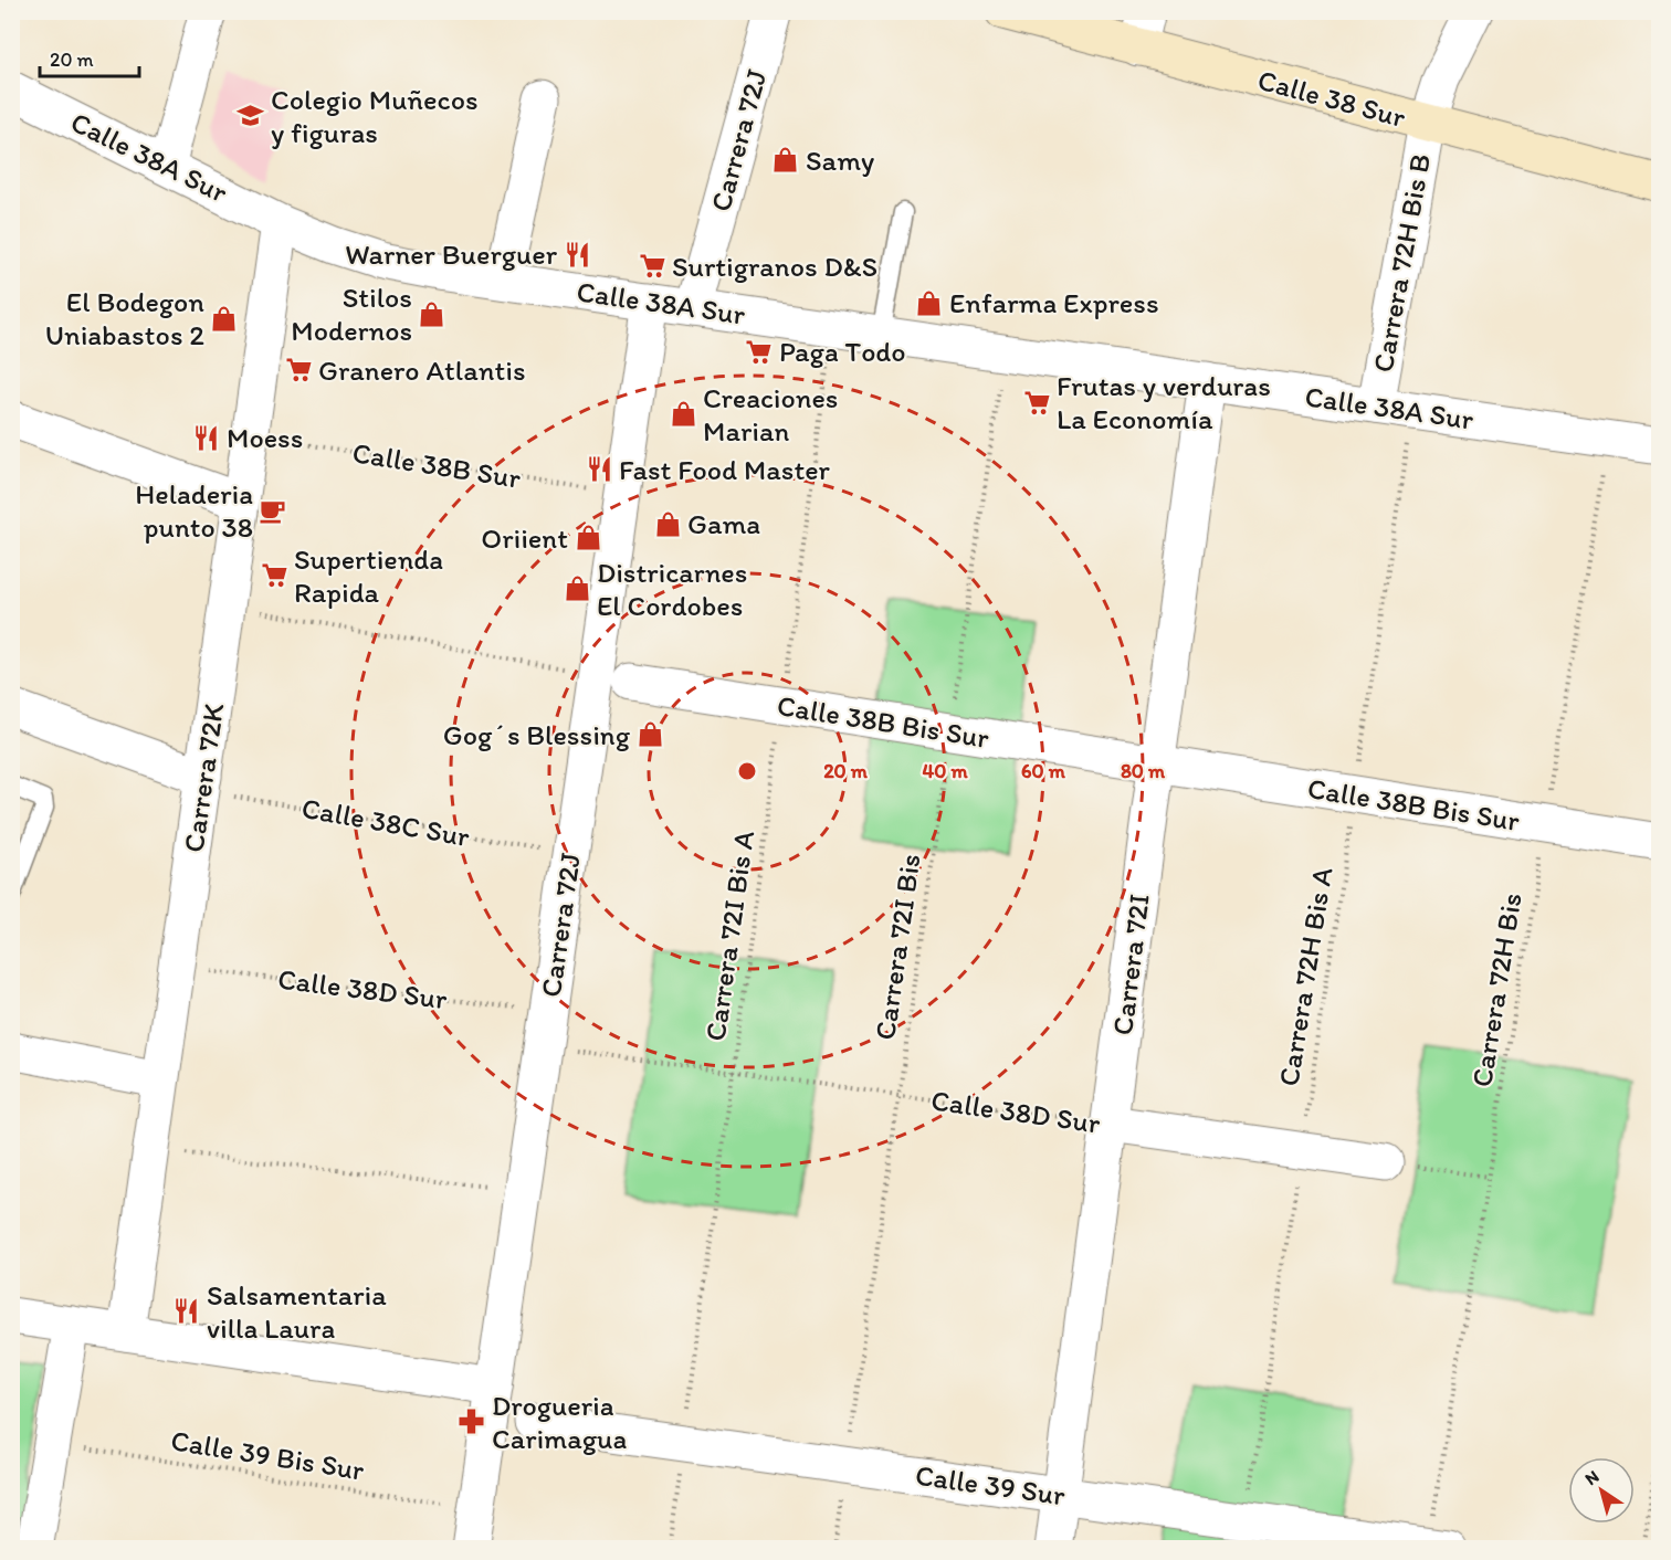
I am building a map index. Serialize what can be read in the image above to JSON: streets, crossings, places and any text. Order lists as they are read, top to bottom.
{
  "streets": {
    "street": [
      "Calle 38 Sur",
      "Carrera 72J",
      "Calle 38A Sur",
      "Carrera 72H Bis B",
      "Calle 38B Bis Sur",
      "Carrera 72K",
      "Carrera 72I",
      "Calle 38D Sur",
      "Calle 39 Sur"
    ],
    "path": [
      "Calle 38B Sur",
      "Calle 38C Sur",
      "Carrera 72I Bis A",
      "Carrera 72I Bis",
      "Carrera 72H Bis A",
      "Carrera 72H Bis",
      "Calle 39 Bis Sur"
    ]
  },
  "crossings": [
    ["Calle 38 Sur", "Carrera 72H Bis B"],
    ["Carrera 72J", "Calle 38A Sur"],
    ["Carrera 72J", "Calle 38B Sur"],
    ["Carrera 72J", "Calle 38C Sur"],
    ["Carrera 72J", "Calle 38D Sur"],
    ["Carrera 72J", "Calle 39 Bis Sur"],
    ["Calle 38A Sur", "Carrera 72H Bis B"],
    ["Calle 38A Sur", "Carrera 72K"],
    ["Calle 38A Sur", "Carrera 72I Bis A"],
    ["Calle 38A Sur", "Carrera 72I Bis"],
    ["Calle 38A Sur", "Carrera 72I"],
    ["Calle 38A Sur", "Carrera 72H Bis A"],
    ["Calle 38A Sur", "Carrera 72H Bis"],
    ["Calle 38B Sur", "Carrera 72K"],
    ["Calle 38B Bis Sur", "Carrera 72I Bis A"],
    ["Calle 38B Bis Sur", "Carrera 72I Bis"],
    ["Calle 38B Bis Sur", "Carrera 72I"],
    ["Calle 38B Bis Sur", "Carrera 72H Bis A"],
    ["Calle 38B Bis Sur", "Carrera 72H Bis"],
    ["Carrera 72K", "Calle 38C Sur"],
    ["Carrera 72K", "Calle 38D Sur"],
    ["Carrera 72I Bis A", "Calle 38D Sur"],
    ["Carrera 72I Bis A", "Calle 39 Sur"],
    ["Carrera 72I Bis", "Calle 38D Sur"],
    ["Carrera 72I Bis", "Calle 39 Sur"],
    ["Carrera 72I", "Calle 38D Sur"],
    ["Carrera 72I", "Calle 39 Sur"],
    ["Carrera 72H Bis A", "Calle 38D Sur"],
    ["Carrera 72H Bis A", "Calle 39 Sur"],
    ["Carrera 72H Bis", "Calle 39 Sur"]
  ],
  "places": {
    "school or university": ["Colegio Muñecos y figuras"],
    "shop": [
      "Samy",
      "Enfarma Express",
      "Stilos Modernos",
      "El Bodegon Uniabastos 2",
      "Creaciones Marian",
      "Gama",
      "Oriient",
      "Districarnes El Cordobes",
      "Gog´s Blessing"
    ],
    "restaurant": [
      "Warner Buerguer",
      "Moess",
      "Fast Food Master",
      "Salsamentaria villa Laura"
    ],
    "supermarket": [
      "Surtigranos D&S",
      "Paga Todo",
      "Granero Atlantis",
      "Frutas y verduras La Economía",
      "Supertienda Rapida"
    ],
    "cafe": ["Heladeria punto 38"],
    "pharmacy": ["Drogueria Carimagua"]
  },
  "scale_bar": "20 m",
  "north": "top left",
  "rings": [
    "20 m",
    "40 m",
    "60 m",
    "80 m"
  ]
}
